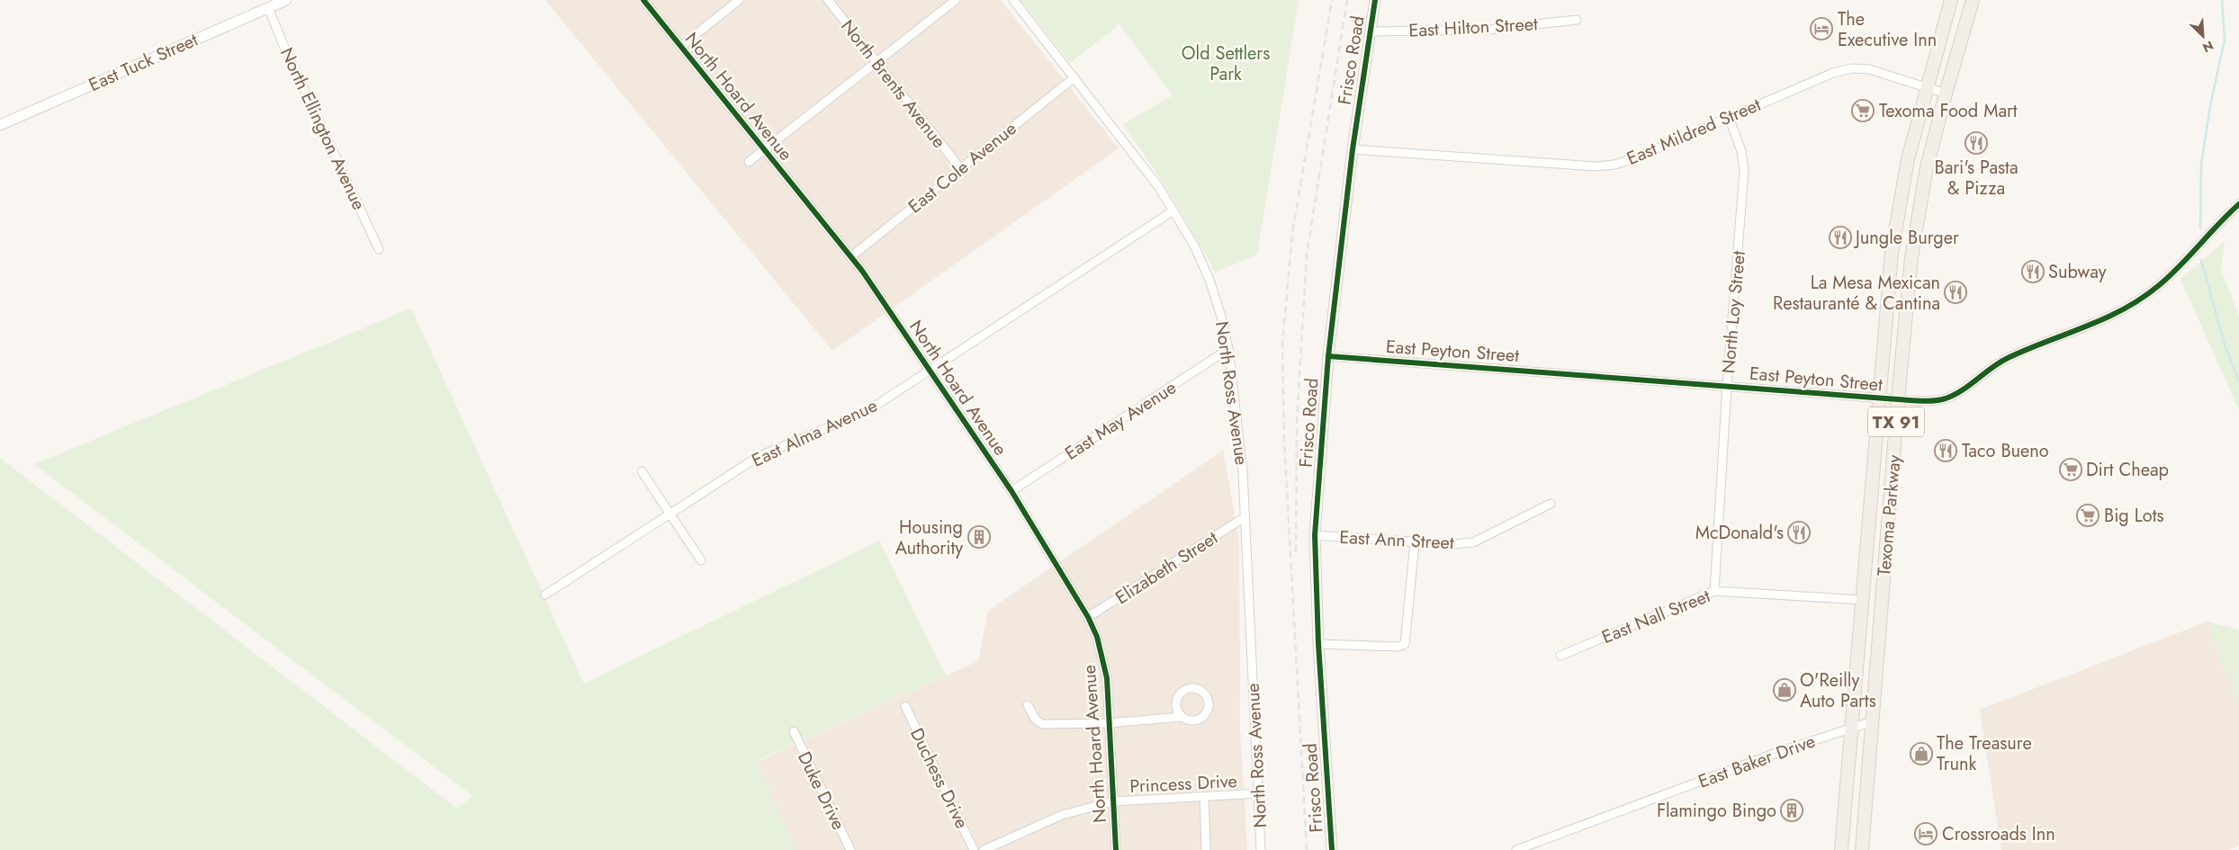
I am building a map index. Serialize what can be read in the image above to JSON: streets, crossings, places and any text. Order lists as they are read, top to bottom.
{
  "streets": {
    "main road": ["TX 91", "Texoma Parkway"],
    "street": [
      "East Hilton Street",
      "Frisco Road",
      "East Tuck Street",
      "North Brents Avenue",
      "North Hoard Avenue",
      "North Ellington Avenue",
      "East Mildred Street",
      "East Cole Avenue",
      "North Loy Street",
      "East Peyton Street",
      "North Ross Avenue",
      "East May Avenue",
      "East Alma Avenue",
      "East Ann Street",
      "Elizabeth Street",
      "East Nall Street",
      "East Baker Drive",
      "Duchess Drive",
      "Princess Drive",
      "Duke Drive"
    ]
  },
  "crossings": [
    ["East Hilton Street", "Frisco Road"],
    ["Frisco Road", "East Mildred Street"],
    ["Frisco Road", "East Peyton Street"],
    ["Frisco Road", "East Ann Street"],
    ["East Tuck Street", "North Ellington Avenue"],
    ["North Brents Avenue", "East Cole Avenue"],
    ["North Hoard Avenue", "East Cole Avenue"],
    ["North Hoard Avenue", "East May Avenue"],
    ["North Hoard Avenue", "East Alma Avenue"],
    ["North Hoard Avenue", "Elizabeth Street"],
    ["North Hoard Avenue", "Princess Drive"],
    ["East Mildred Street", "North Loy Street"],
    ["East Mildred Street", "Texoma Parkway"],
    ["East Cole Avenue", "North Ross Avenue"],
    ["North Loy Street", "East Peyton Street"],
    ["North Loy Street", "East Nall Street"],
    ["East Peyton Street", "Texoma Parkway"],
    ["North Ross Avenue", "East May Avenue"],
    ["North Ross Avenue", "East Alma Avenue"],
    ["North Ross Avenue", "Elizabeth Street"],
    ["North Ross Avenue", "Princess Drive"],
    ["Texoma Parkway", "East Nall Street"],
    ["Texoma Parkway", "East Baker Drive"]
  ],
  "parks": ["Old Settlers Park"],
  "places": {
    "hotel": ["The Executive Inn", "Crossroads Inn"],
    "supermarket": ["Texoma Food Mart", "Dirt Cheap", "Big Lots"],
    "restaurant": [
      "Bari's Pasta & Pizza",
      "Jungle Burger",
      "Subway",
      "La Mesa Mexican Restauranté & Cantina",
      "Taco Bueno",
      "McDonald's"
    ],
    "building": ["Housing Authority", "Flamingo Bingo"],
    "shop": ["O'Reilly Auto Parts", "The Treasure Trunk"]
  },
  "north": "bottom right"
}
